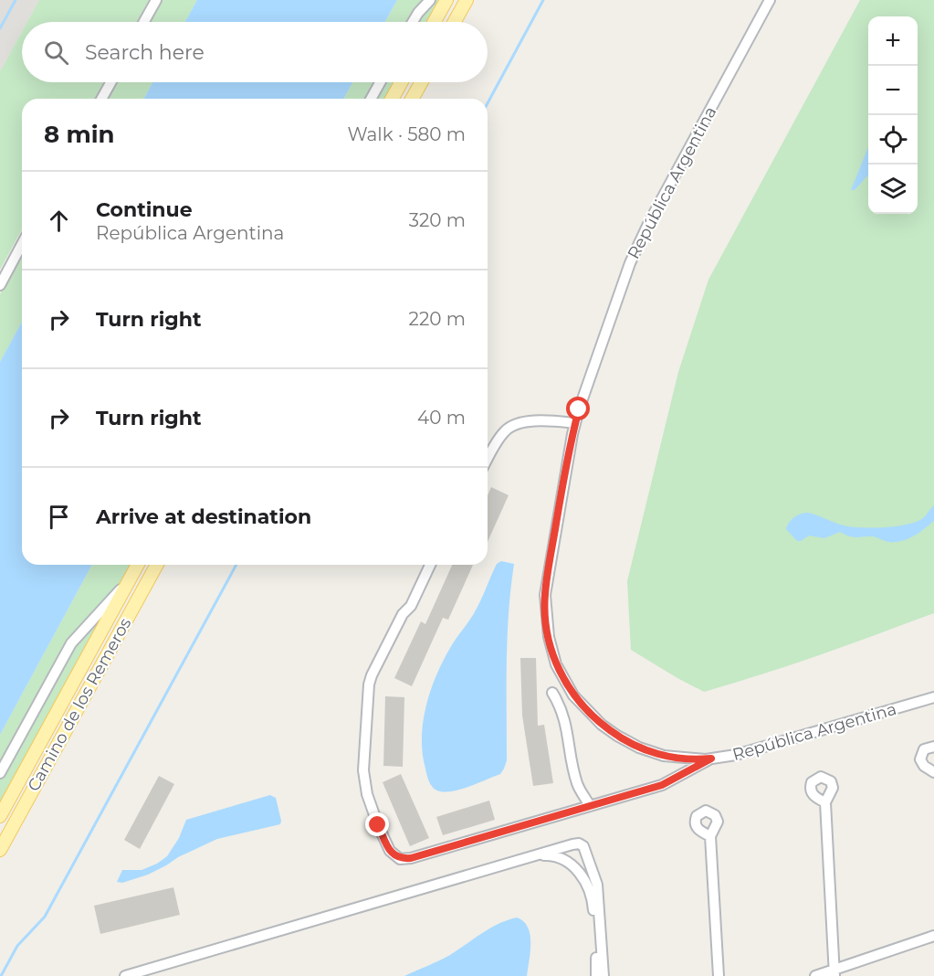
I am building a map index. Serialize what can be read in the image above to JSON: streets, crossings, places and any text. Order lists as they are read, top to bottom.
{
  "streets": {
    "main road": ["Camino de los Remeros"],
    "street": ["República Argentina"]
  },
  "page": {
    "map_buttons": ["+", "−"],
    "search": "Search here",
    "heading": ["8 min", "Walk · 580 m"],
    "list": [
      ["Continue", "República Argentina", "320 m"],
      ["Turn right", "220 m"],
      ["Turn right", "40 m"],
      "Arrive at destination"
    ]
  }
}
